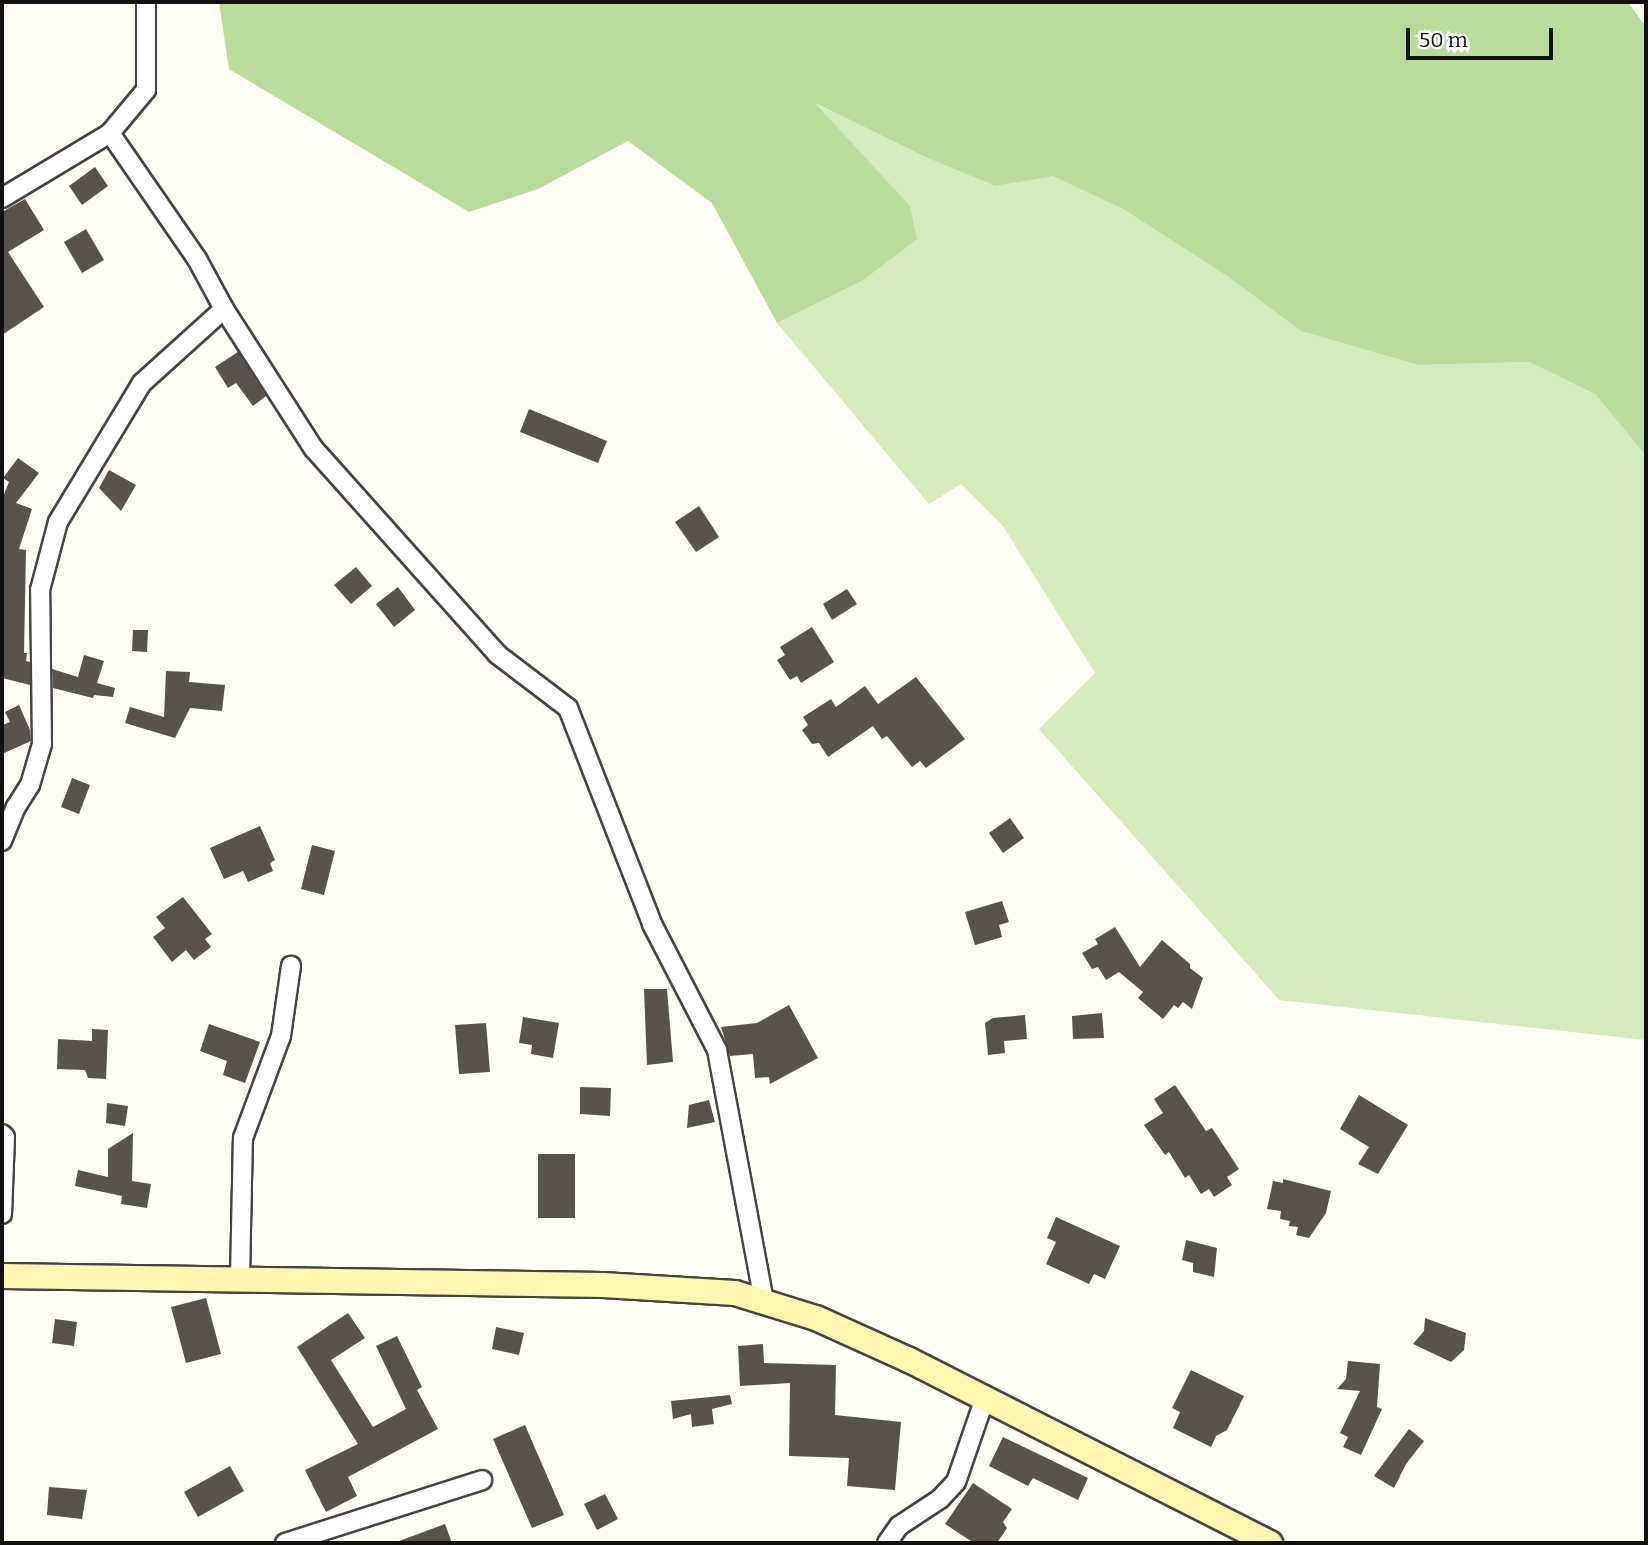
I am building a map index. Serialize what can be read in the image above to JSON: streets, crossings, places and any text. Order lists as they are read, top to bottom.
{
  "scale_bar": "50 m"
}
